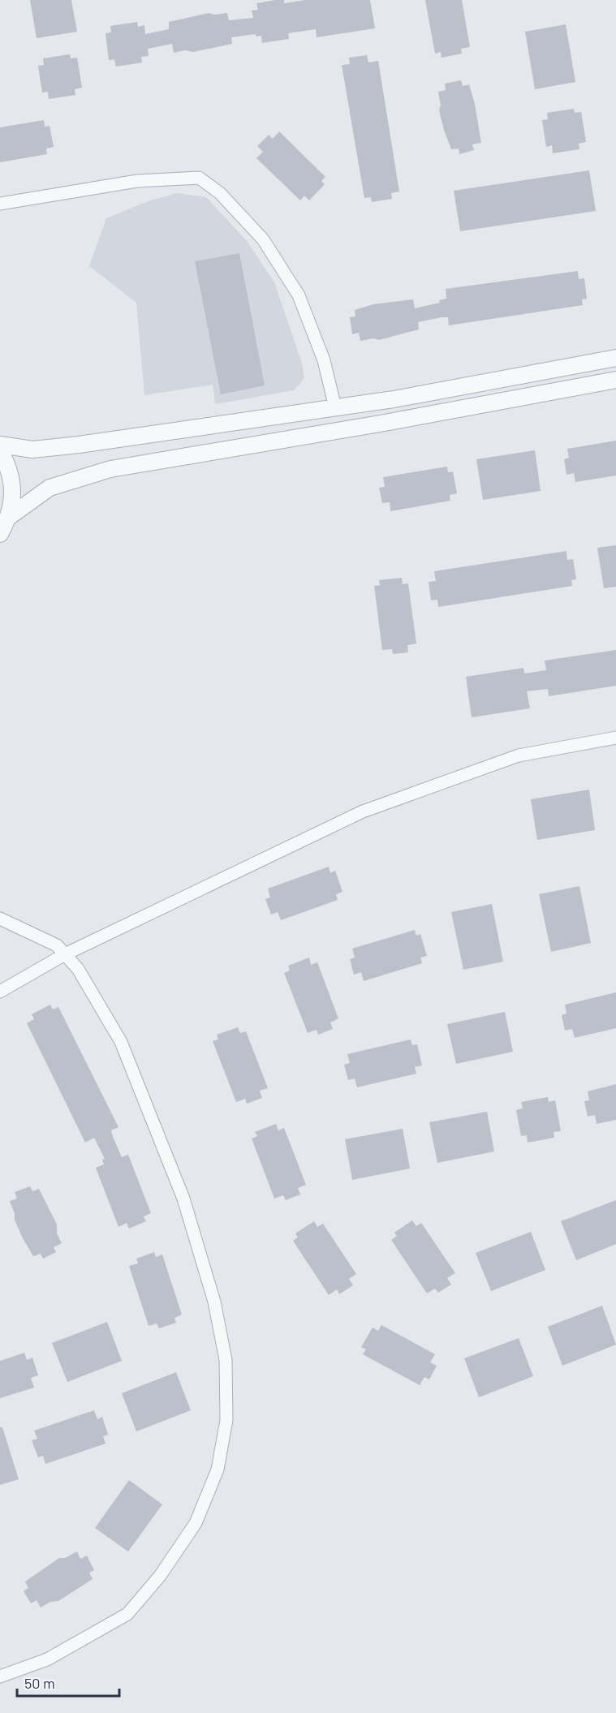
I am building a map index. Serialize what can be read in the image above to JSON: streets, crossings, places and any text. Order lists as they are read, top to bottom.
{
  "scale_bar": "50 m"
}
